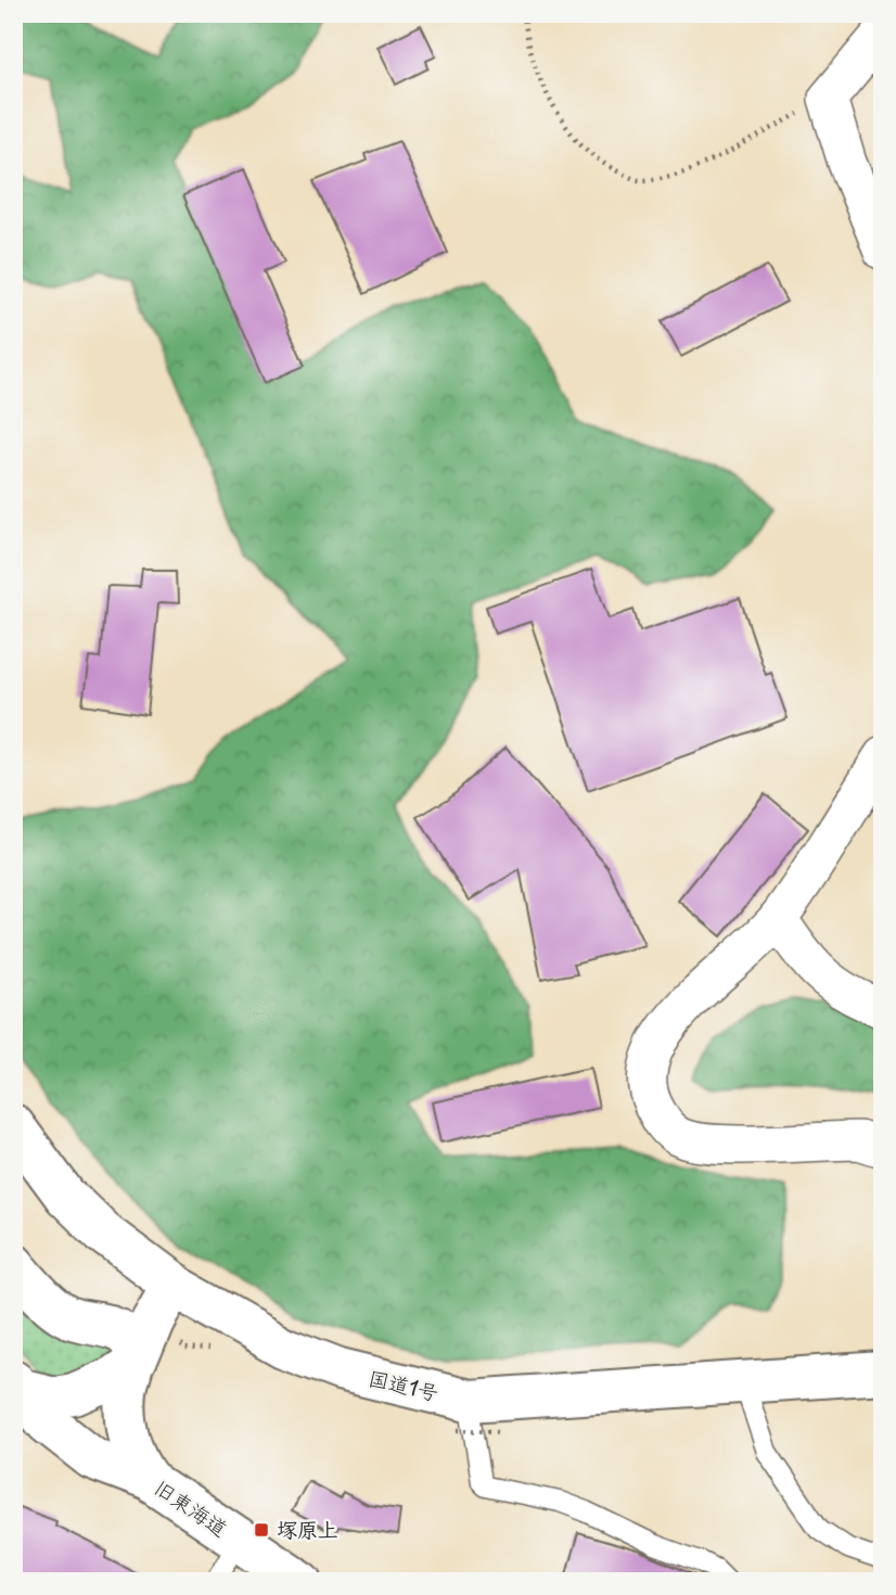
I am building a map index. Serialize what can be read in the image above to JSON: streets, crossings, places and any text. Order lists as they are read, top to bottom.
{
  "streets": {
    "main road": ["国道1号", "旧東海道"]
  },
  "places": {
    "transit": ["塚原上"]
  }
}
